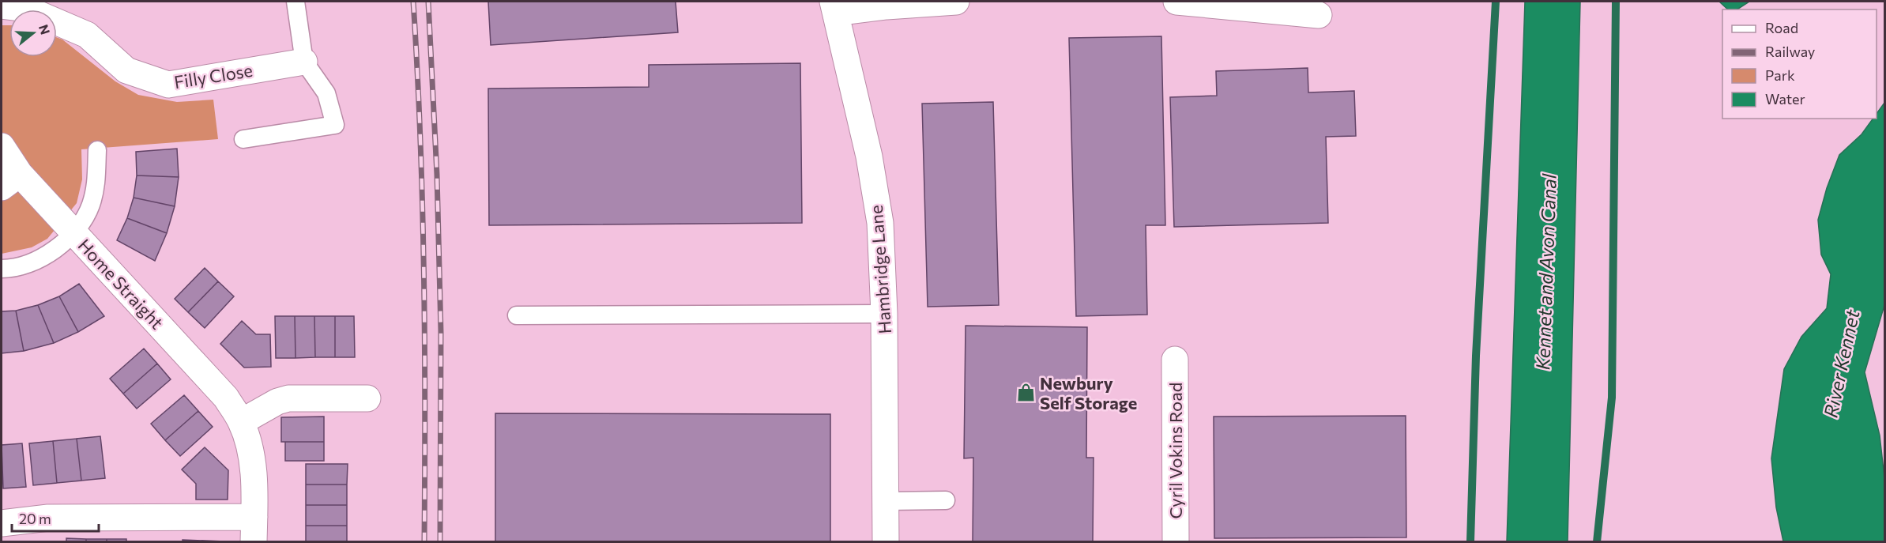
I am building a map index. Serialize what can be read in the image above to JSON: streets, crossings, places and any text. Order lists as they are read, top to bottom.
{
  "streets": {
    "street": [
      "Filly Close",
      "Hambridge Lane",
      "Home Straight",
      "Cyril Vokins Road"
    ]
  },
  "water": ["Kennet and Avon Canal", "River Kennet"],
  "places": {
    "shop": ["Newbury Self Storage"]
  },
  "legend": [
    "Road",
    "Railway",
    "Park",
    "Water"
  ],
  "scale_bar": "20 m",
  "north": "right"
}
